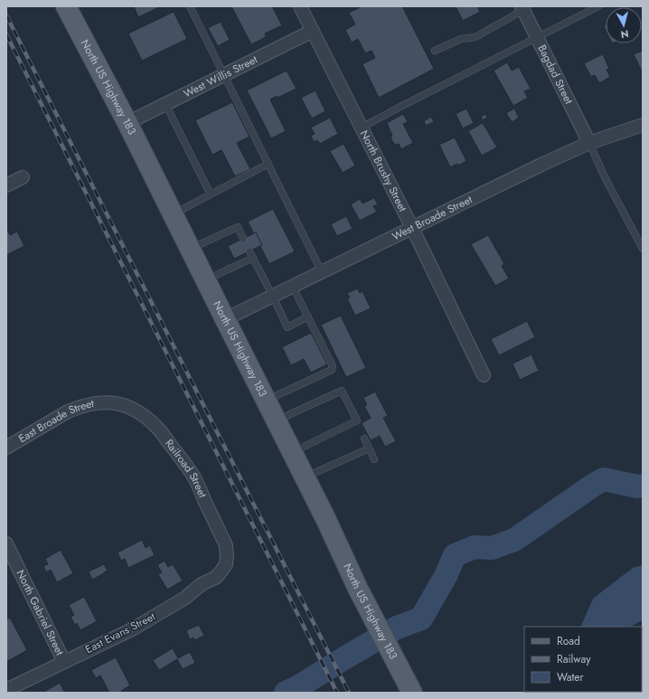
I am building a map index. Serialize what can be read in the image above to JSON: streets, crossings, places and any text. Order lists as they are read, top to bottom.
{
  "streets": {
    "main road": ["North US Highway 183"],
    "street": [
      "Bagdad Street",
      "West Willis Street",
      "North Brushy Street",
      "West Broade Street",
      "East Broade Street",
      "Railroad Street",
      "North Gabriel Street",
      "East Evans Street"
    ]
  },
  "crossings": [
    ["Bagdad Street", "West Broade Street"],
    ["West Willis Street", "North US Highway 183"],
    ["West Willis Street", "North Brushy Street"],
    ["North US Highway 183", "West Broade Street"],
    ["North Brushy Street", "West Broade Street"],
    ["East Broade Street", "Railroad Street"],
    ["Railroad Street", "East Evans Street"],
    ["North Gabriel Street", "East Evans Street"]
  ],
  "legend": ["Road", "Railway", "Water"],
  "north": "bottom"
}
